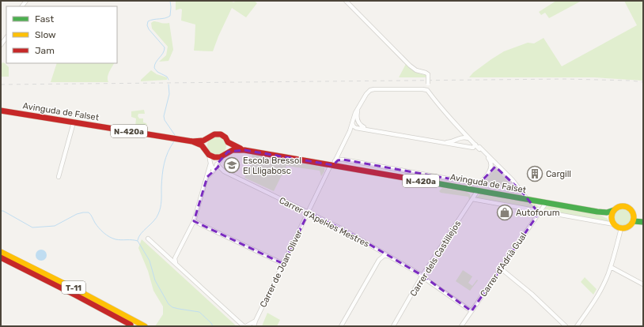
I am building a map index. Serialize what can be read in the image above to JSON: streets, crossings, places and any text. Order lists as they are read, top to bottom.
{
  "streets": {
    "main road": ["Avinguda de Falset", "N-420a", "T-11"],
    "street": [
      "Carrer d'Apel·les Mestres",
      "Carrer dels Castillejos",
      "Carrer d'Adrià Gual",
      "Carrer de Joan Oliver"
    ]
  },
  "crossings": [
    ["Avinguda de Falset", "N-420a"],
    ["Avinguda de Falset", "Carrer dels Castillejos"],
    ["Avinguda de Falset", "Carrer d'Adrià Gual"],
    ["Avinguda de Falset", "Carrer de Joan Oliver"],
    ["Carrer d'Apel·les Mestres", "Carrer dels Castillejos"],
    ["Carrer d'Apel·les Mestres", "Carrer d'Adrià Gual"],
    ["Carrer d'Apel·les Mestres", "Carrer de Joan Oliver"]
  ],
  "places": {
    "school or university": ["Escola Bressol El Lligabosc"],
    "building": ["Cargill"],
    "shop": ["Autoforum"]
  },
  "legend": ["Fast", "Slow", "Jam"]
}
